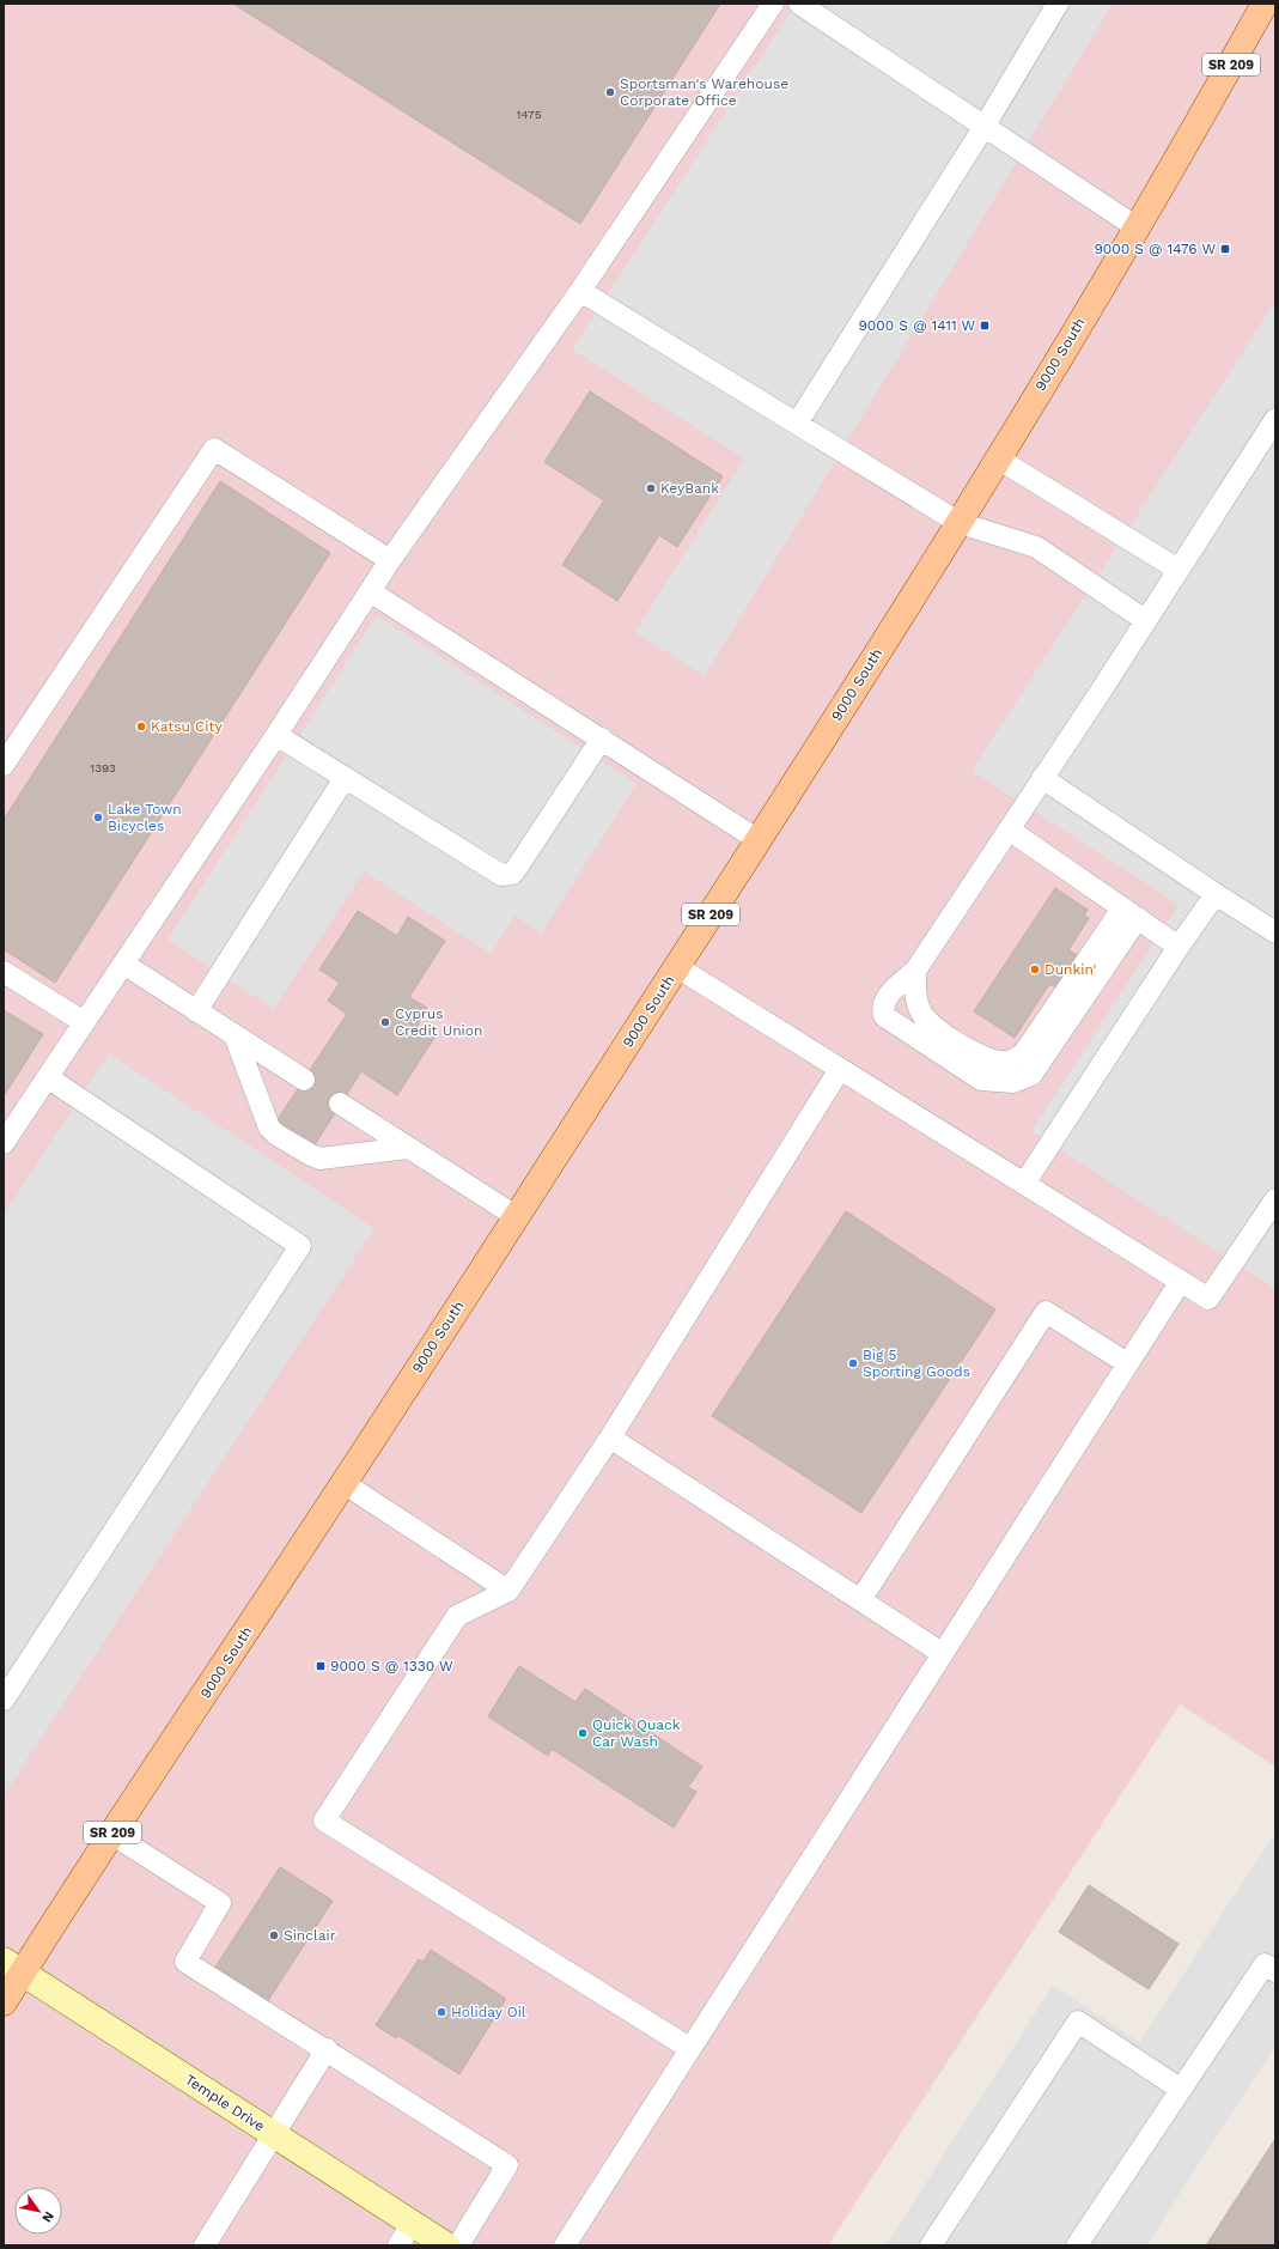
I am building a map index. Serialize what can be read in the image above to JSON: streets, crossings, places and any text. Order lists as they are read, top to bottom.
{
  "streets": {
    "main road": ["SR 209", "9000 South"],
    "street": ["Temple Drive"]
  },
  "crossings": [
    ["9000 South", "Temple Drive"]
  ],
  "places": {
    "other": [
      "Sportsman's Warehouse Corporate Office",
      "KeyBank",
      "Katsu City",
      "Lake Town Bicycles",
      "Dunkin'",
      "Cyprus Credit Union",
      "Big 5 Sporting Goods",
      "Quick Quack Car Wash",
      "Sinclair",
      "Holiday Oil"
    ],
    "transit": ["9000 S @ 1476 W", "9000 S @ 1411 W", "9000 S @ 1330 W"]
  },
  "house_numbers": ["1475", "1393"],
  "north": "bottom right"
}
